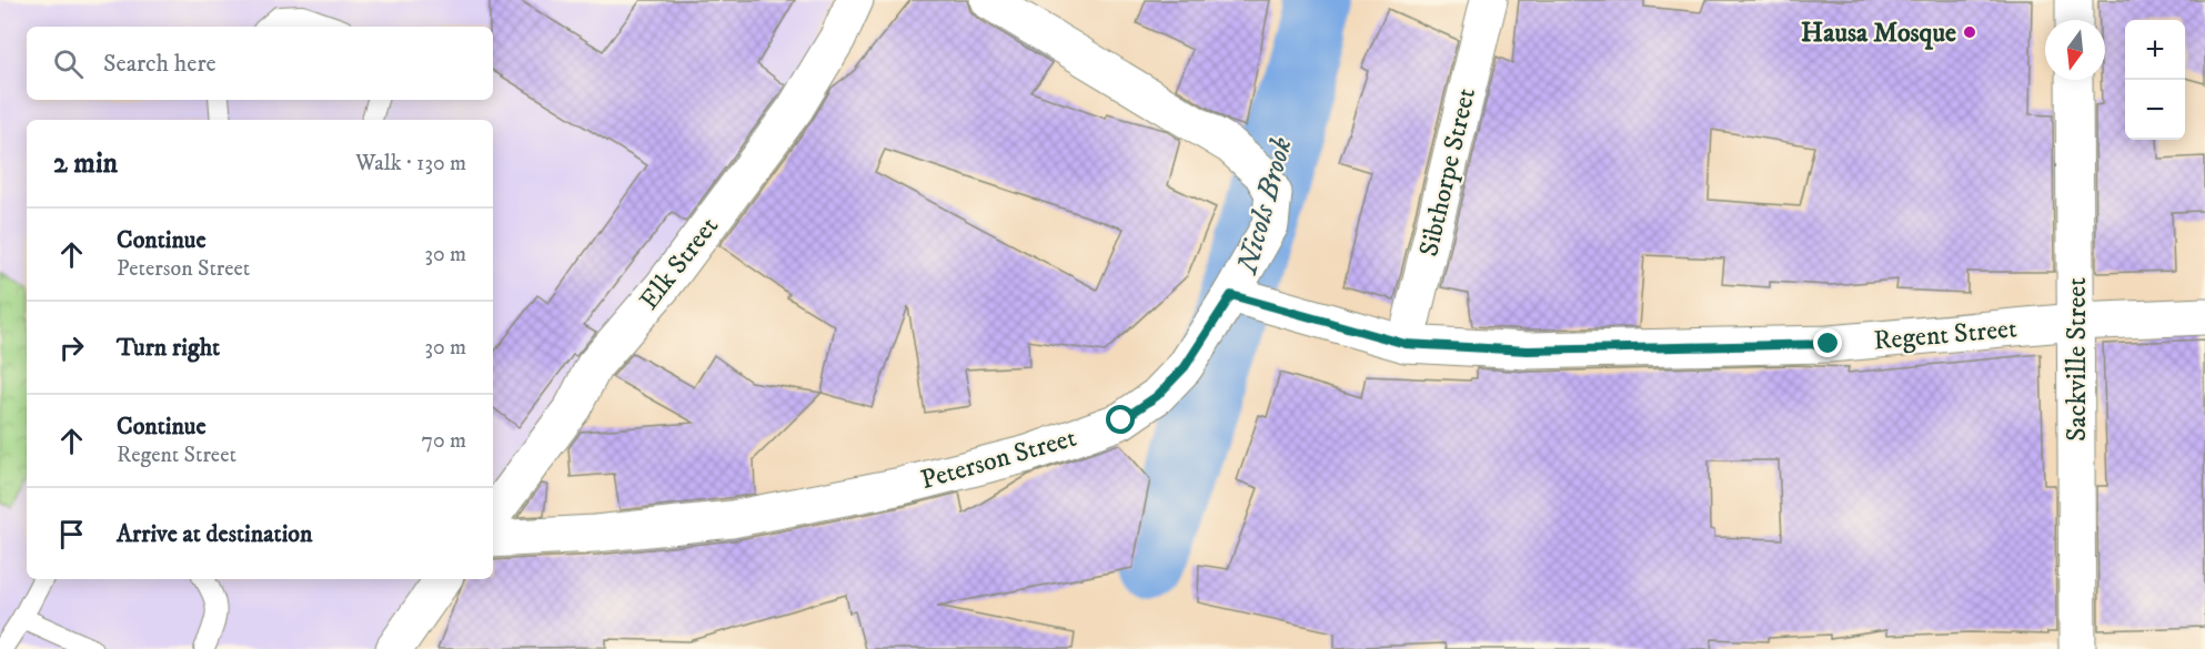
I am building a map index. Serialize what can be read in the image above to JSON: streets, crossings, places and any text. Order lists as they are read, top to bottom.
{
  "streets": {
    "street": [
      "Sibthorpe Street",
      "Elk Street",
      "Regent Street",
      "Sackville Street",
      "Peterson Street"
    ]
  },
  "crossings": [
    ["Sibthorpe Street", "Regent Street"],
    ["Regent Street", "Sackville Street"],
    ["Regent Street", "Peterson Street"]
  ],
  "water": ["Nicols Brook"],
  "places": ["Hausa Mosque"],
  "north": "bottom",
  "page": {
    "map_buttons": ["+", "−"],
    "search": "Search here",
    "heading": ["2 min", "Walk · 130 m"],
    "list": [
      ["Continue", "Peterson Street", "30 m"],
      ["Turn right", "30 m"],
      ["Continue", "Regent Street", "70 m"],
      "Arrive at destination"
    ]
  }
}
